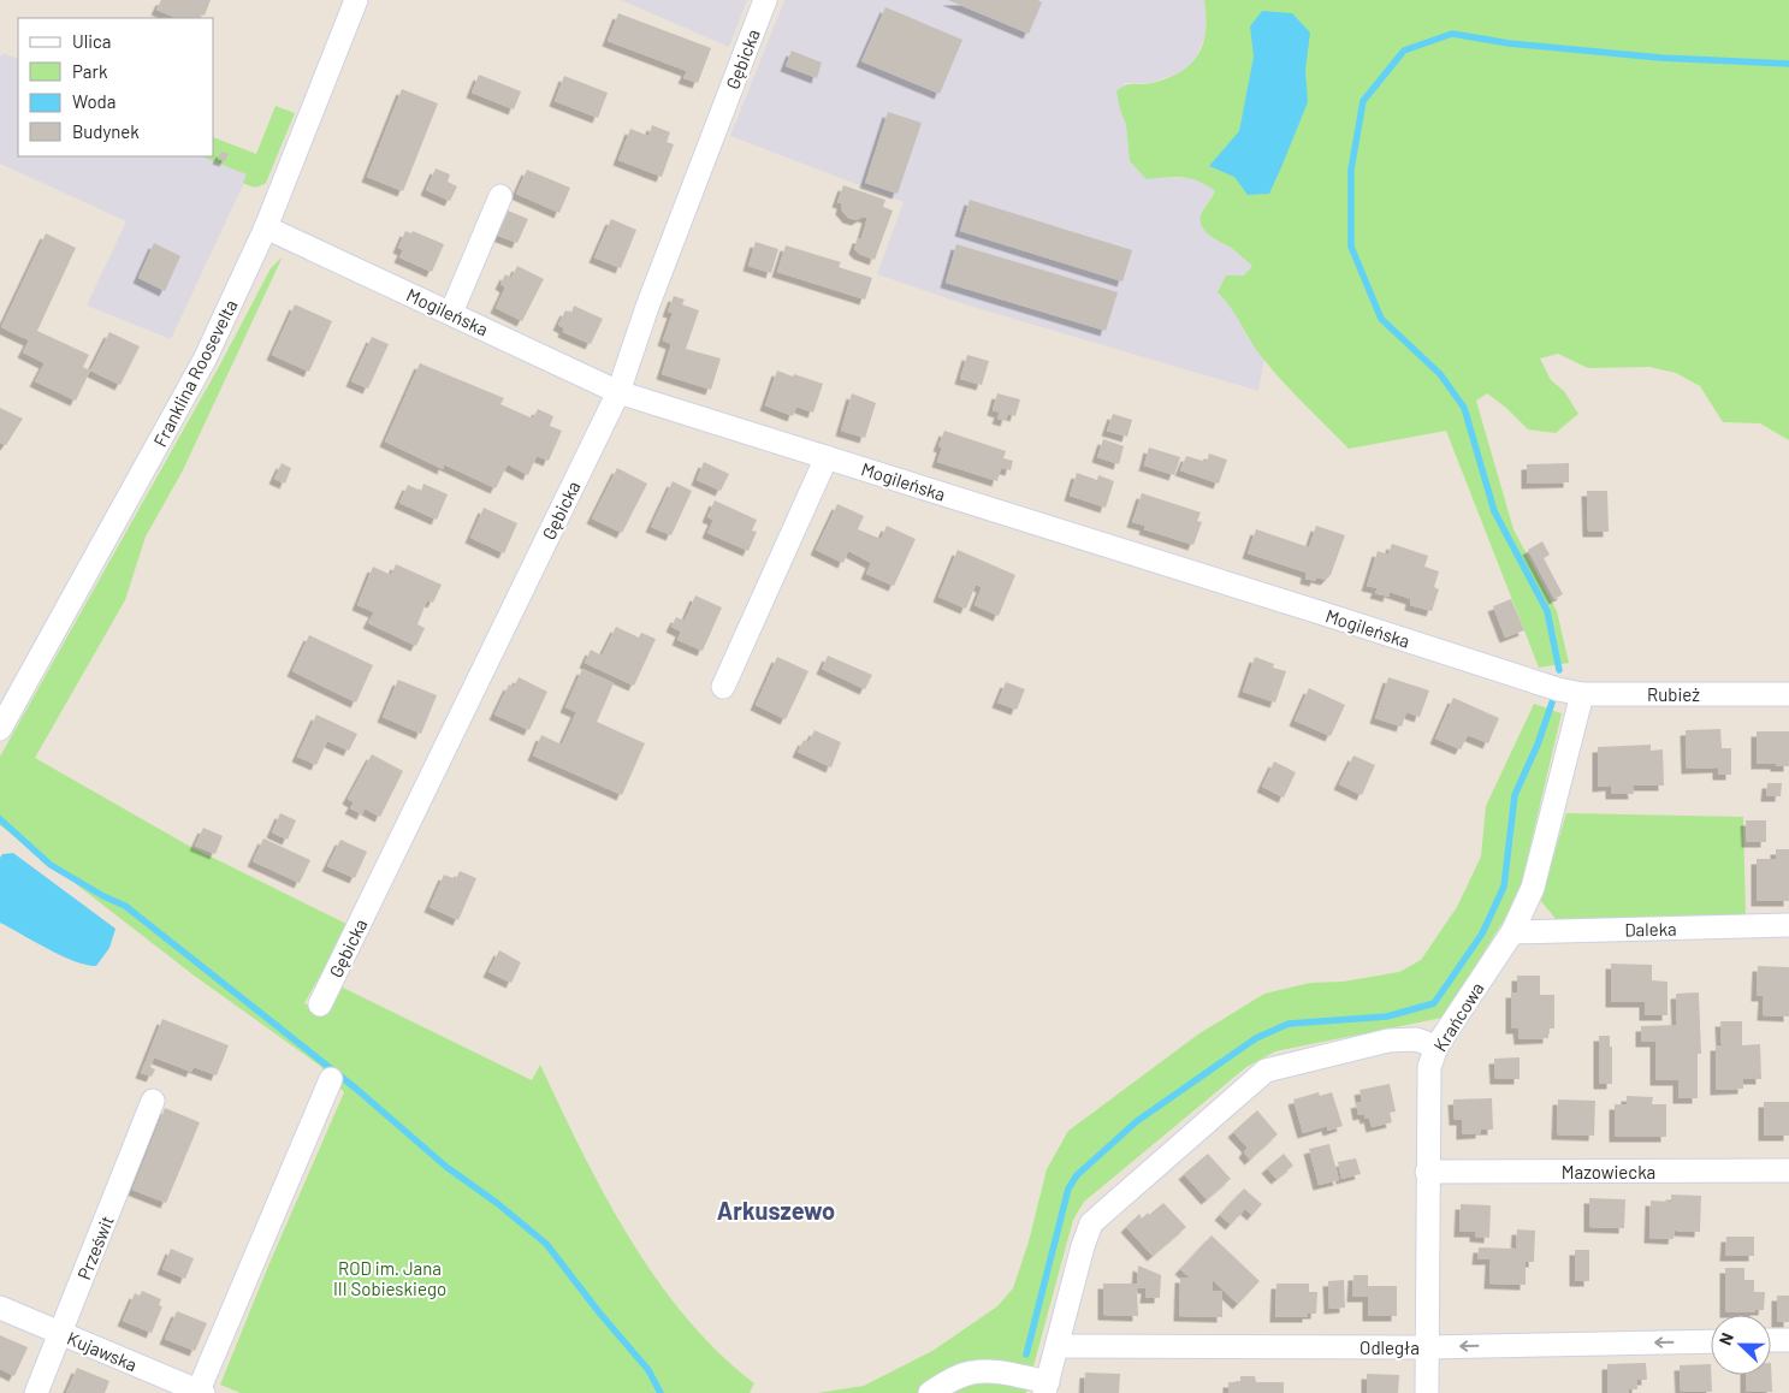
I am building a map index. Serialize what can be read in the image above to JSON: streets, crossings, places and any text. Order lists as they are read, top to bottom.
{
  "streets": {
    "street": [
      "Gębicka",
      "Mogileńska",
      "Franklina Roosevelta",
      "Rubież",
      "Daleka",
      "Krańcowa",
      "Mazowiecka",
      "Prześwit",
      "Odległa",
      "Kujawska"
    ]
  },
  "crossings": [
    ["Gębicka", "Mogileńska"],
    ["Mogileńska", "Franklina Roosevelta"],
    ["Mogileńska", "Rubież"],
    ["Rubież", "Krańcowa"],
    ["Daleka", "Krańcowa"],
    ["Krańcowa", "Mazowiecka"],
    ["Krańcowa", "Odległa"],
    ["Prześwit", "Kujawska"]
  ],
  "one_way": ["Odległa"],
  "districts": ["Arkuszewo"],
  "parks": ["ROD im. Jana III Sobieskiego"],
  "legend": [
    "Ulica",
    "Park",
    "Woda",
    "Budynek"
  ],
  "north": "left"
}
